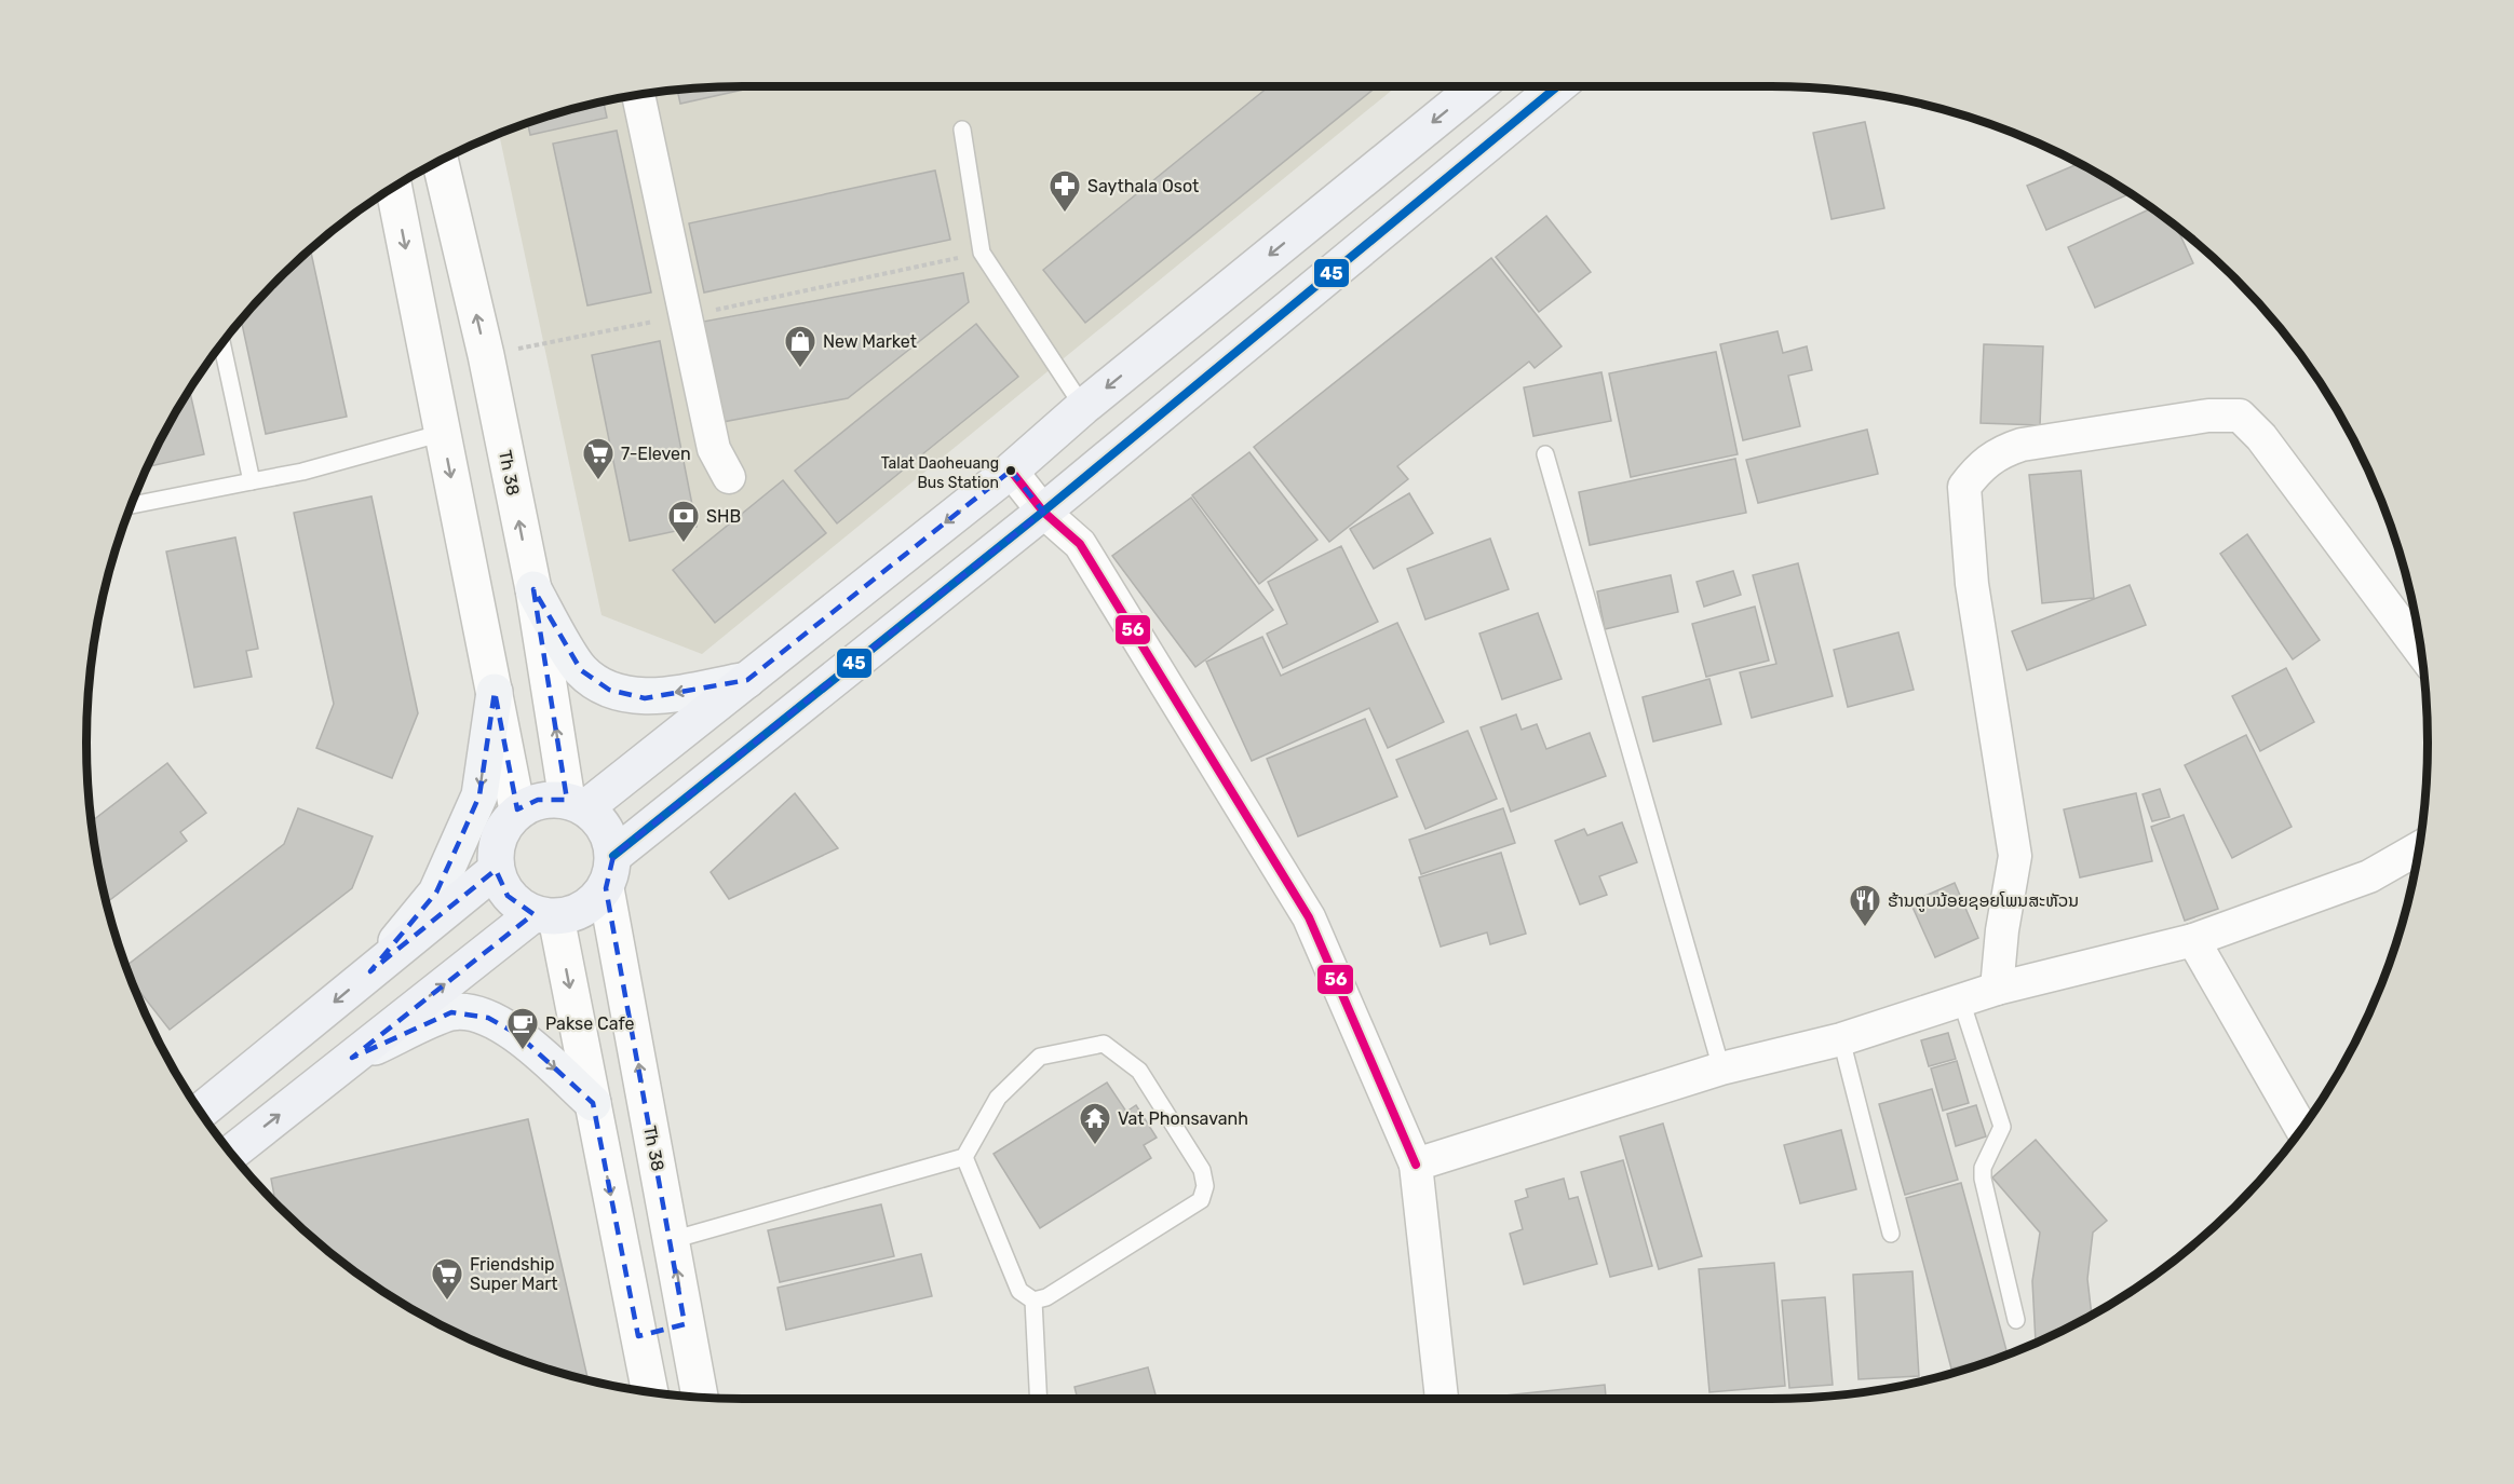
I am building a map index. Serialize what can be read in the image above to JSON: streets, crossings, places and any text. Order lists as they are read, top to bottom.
{
  "streets": {
    "street": ["Th 38"]
  },
  "places": {
    "pharmacy": ["Saythala Osot"],
    "shop": ["New Market"],
    "other": ["Talat Daoheuang Bus Station"],
    "supermarket": ["7-Eleven", "Friendship Super Mart"],
    "bank": ["SHB"],
    "restaurant": ["ຮ້ານຕູບນ້ອຍຊອຍໂພນສະຫັວນ"],
    "cafe": ["Pakse Cafe"],
    "temple": ["Vat Phonsavanh"]
  },
  "lines": ["transit line 45", "transit line 56"]
}
